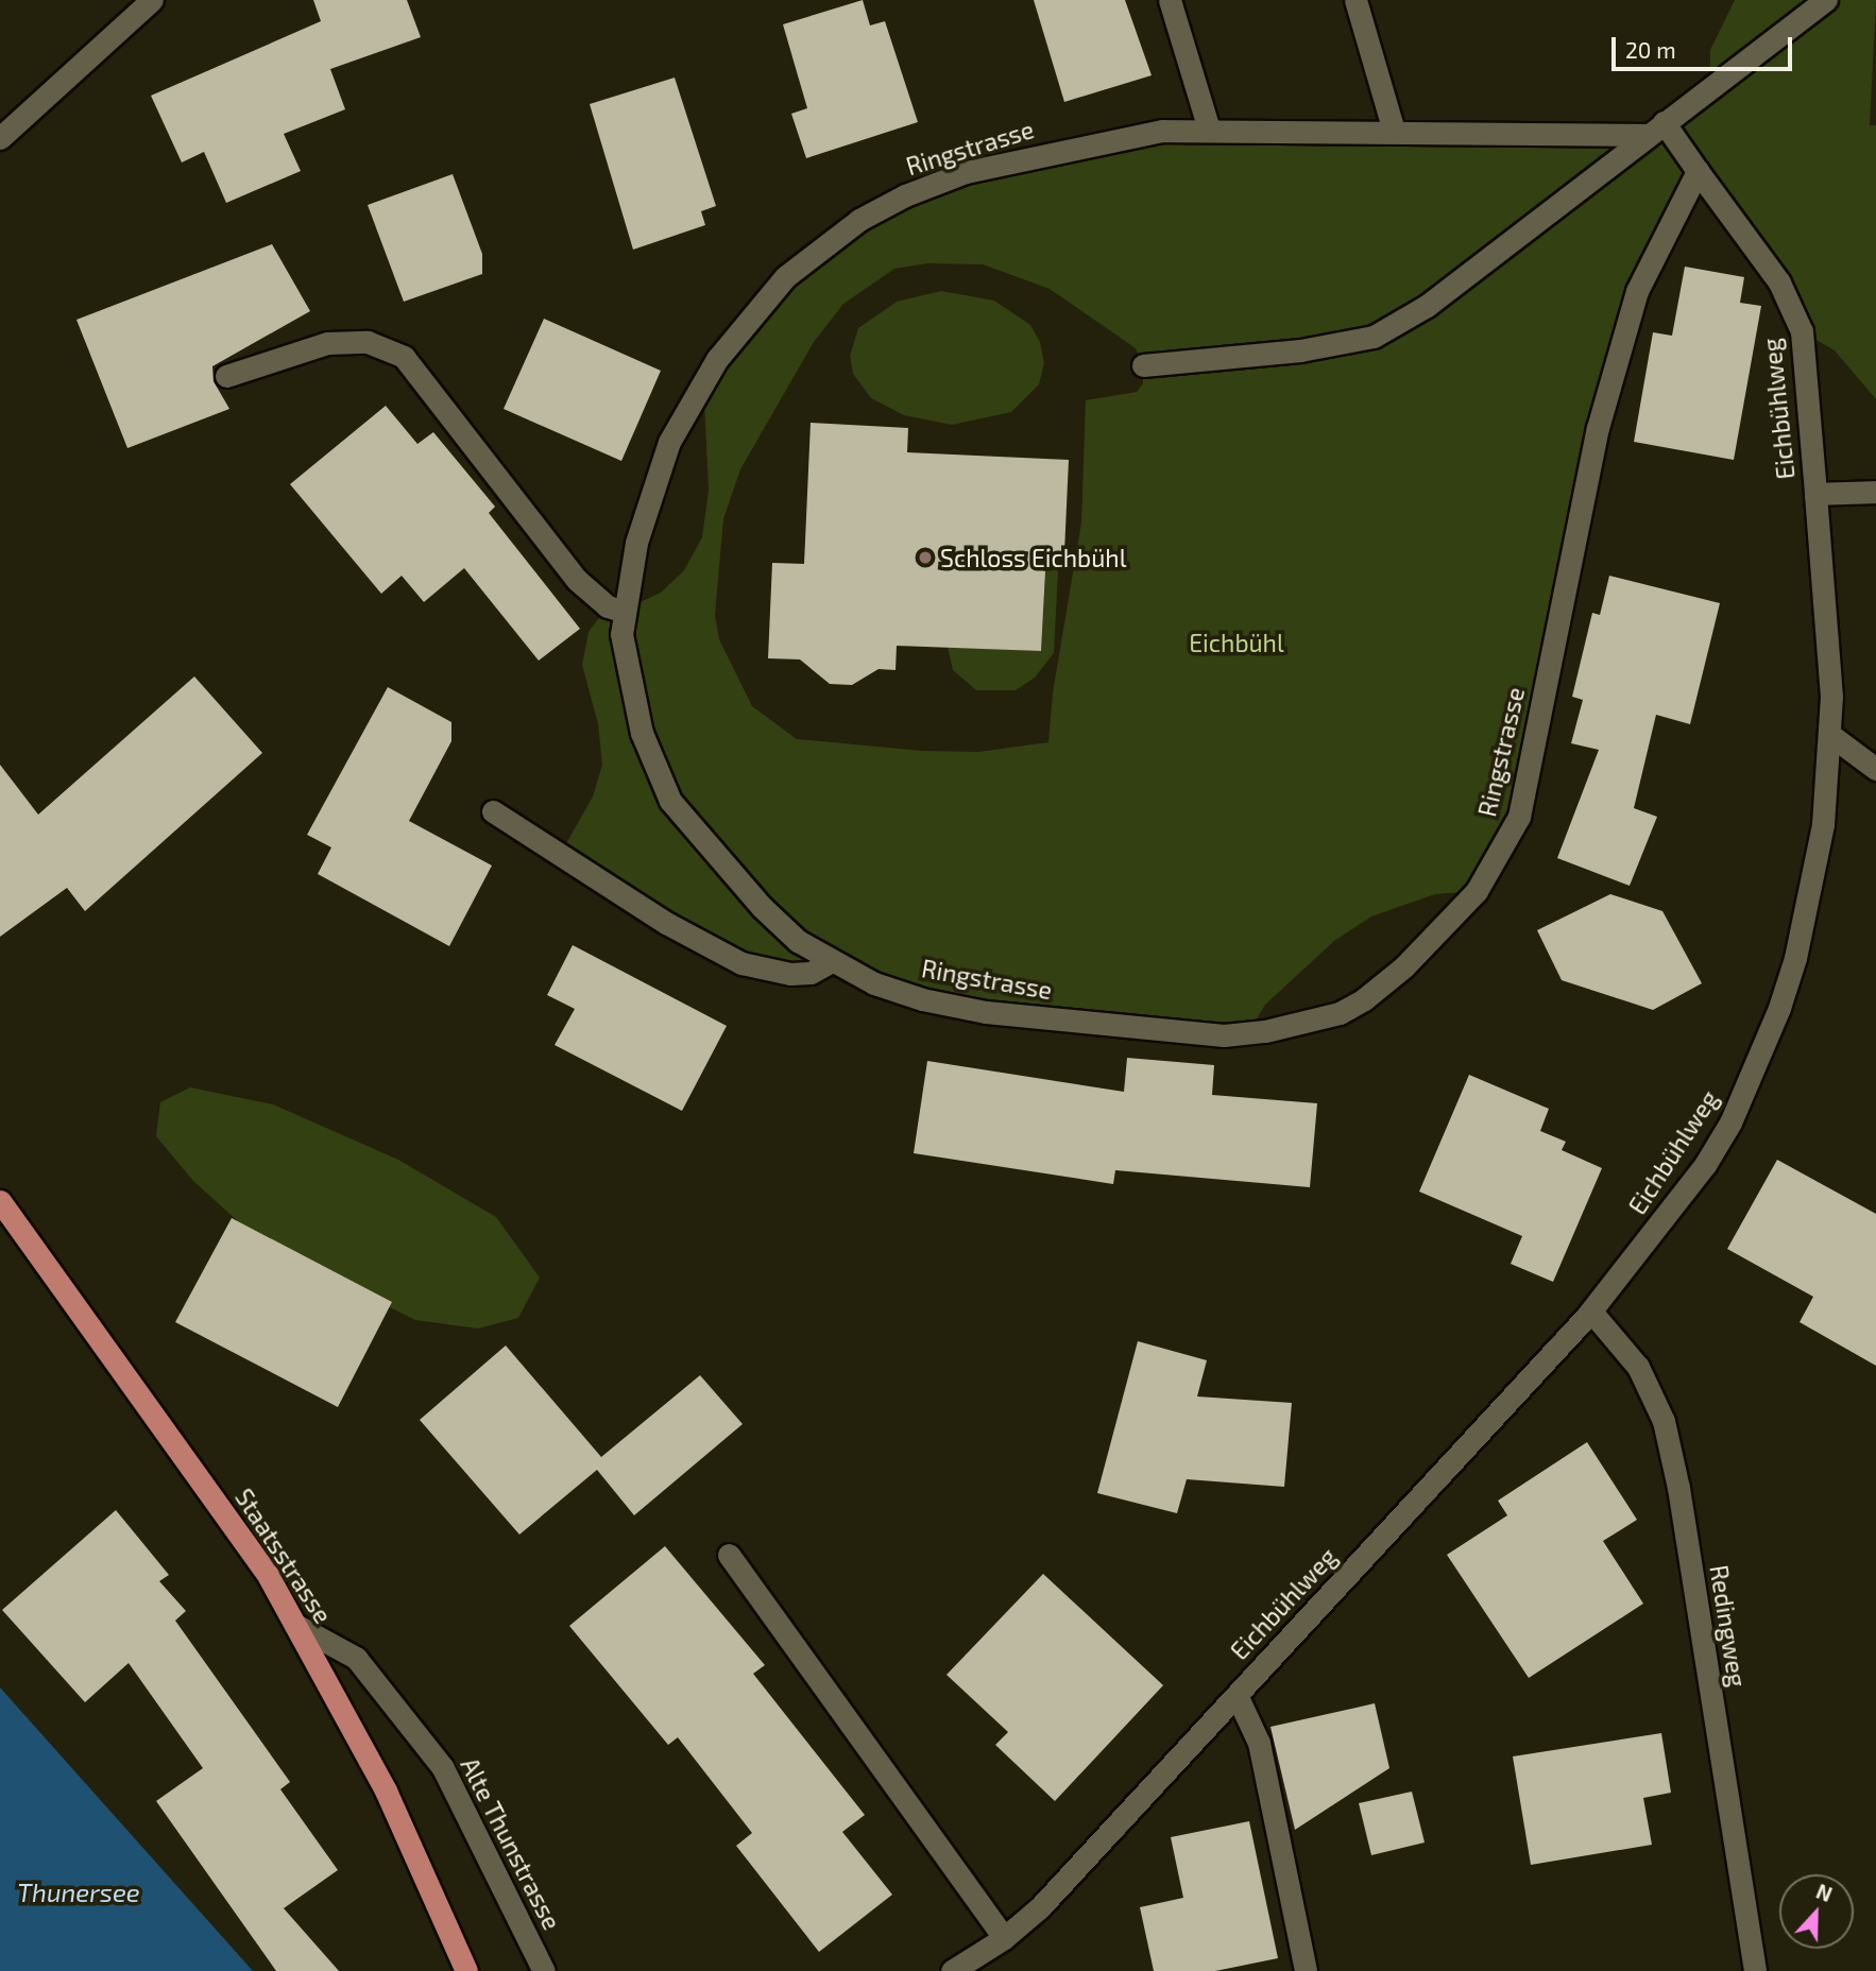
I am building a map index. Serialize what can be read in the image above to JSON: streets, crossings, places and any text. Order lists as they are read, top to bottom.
{
  "streets": {
    "main road": ["Staatsstrasse"],
    "street": [
      "Ringstrasse",
      "Eichbühlweg",
      "Redingweg",
      "Alte Thunstrasse"
    ]
  },
  "crossings": [
    ["Ringstrasse", "Eichbühlweg"],
    ["Eichbühlweg", "Redingweg"],
    ["Staatsstrasse", "Alte Thunstrasse"]
  ],
  "water": ["Thunersee"],
  "parks": ["Eichbühl"],
  "places": ["Schloss Eichbühl"],
  "scale_bar": "20 m",
  "north": "top"
}
